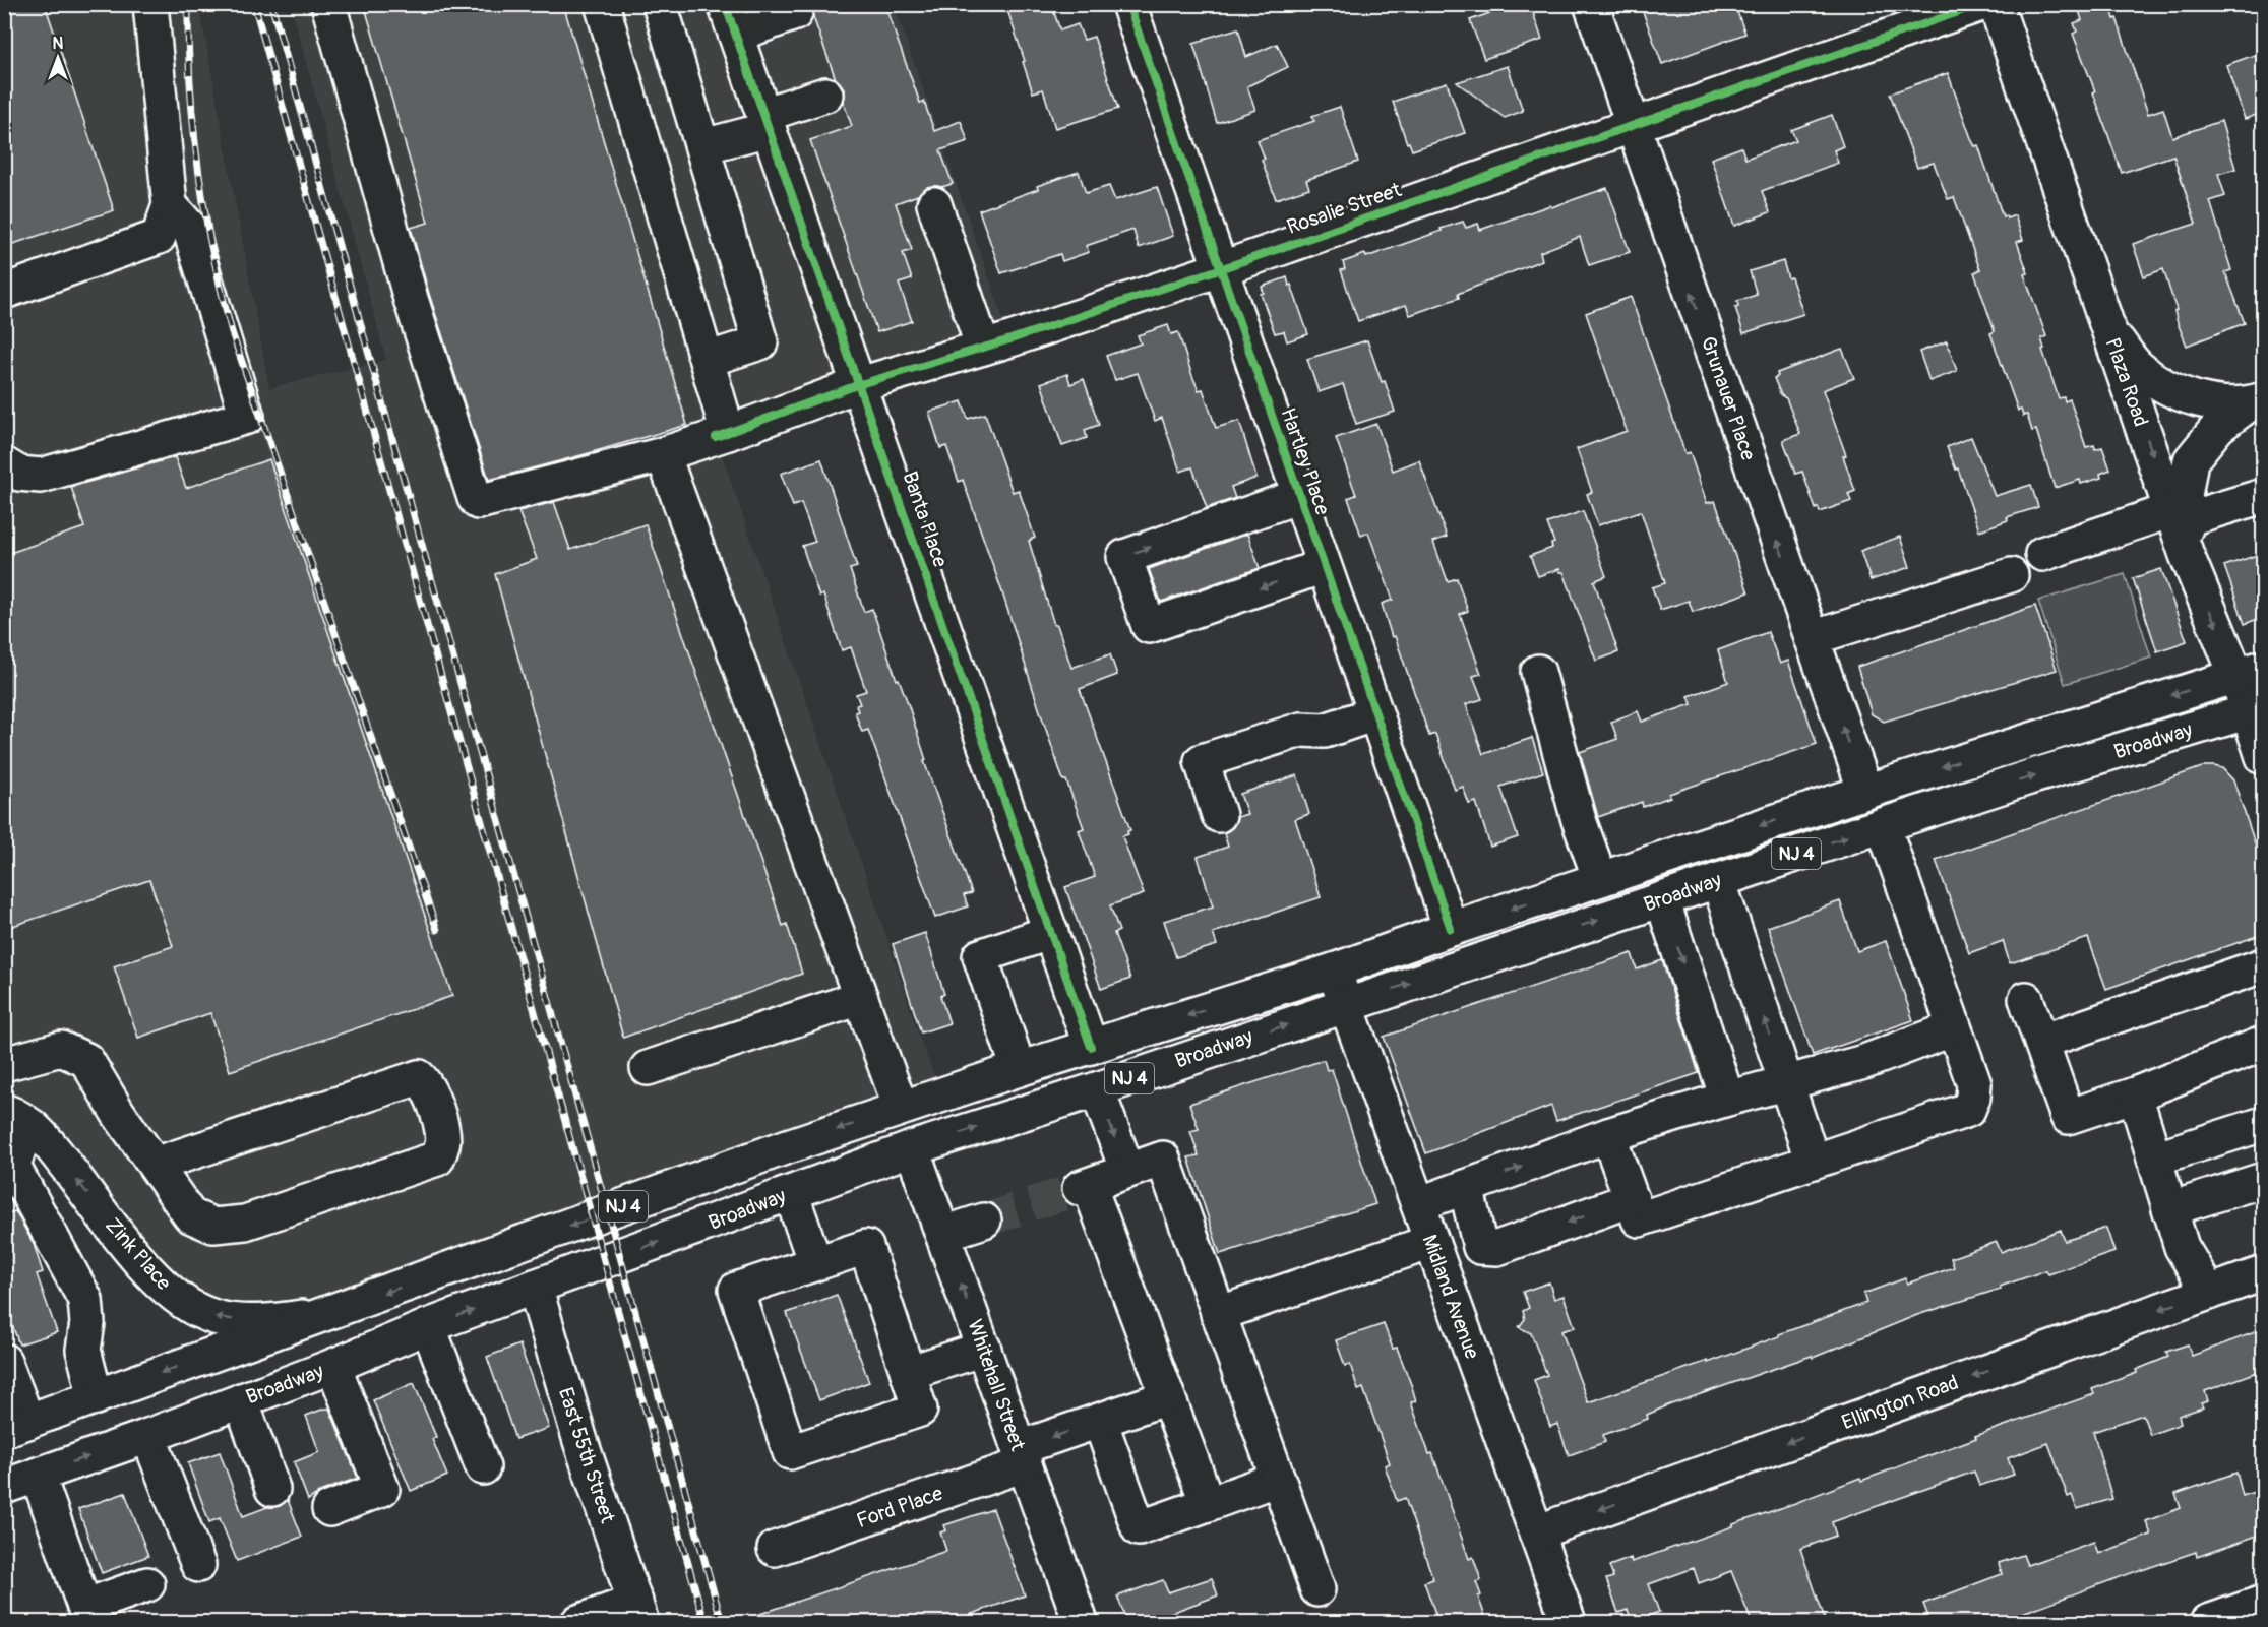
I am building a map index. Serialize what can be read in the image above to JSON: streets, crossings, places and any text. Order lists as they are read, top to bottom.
{
  "streets": {
    "street": [
      "Rosalie Street",
      "Plaza Road",
      "Grunauer Place",
      "Hartley Place",
      "Banta Place",
      "Broadway",
      "NJ 4",
      "Zink Place",
      "Midland Avenue",
      "Whitehall Street",
      "Ellington Road",
      "East 55th Street",
      "Ford Place"
    ]
  },
  "crossings": [
    ["Rosalie Street", "Grunauer Place"],
    ["Rosalie Street", "Hartley Place"],
    ["Rosalie Street", "Banta Place"],
    ["Grunauer Place", "Broadway"],
    ["Hartley Place", "Broadway"],
    ["Banta Place", "Broadway"],
    ["Broadway", "Zink Place"],
    ["Broadway", "Midland Avenue"],
    ["Broadway", "Whitehall Street"],
    ["Broadway", "East 55th Street"],
    ["Midland Avenue", "Ellington Road"],
    ["Whitehall Street", "Ford Place"]
  ],
  "one_way": ["Plaza Road", "Zink Place", "Ellington Road"],
  "north": "top"
}
